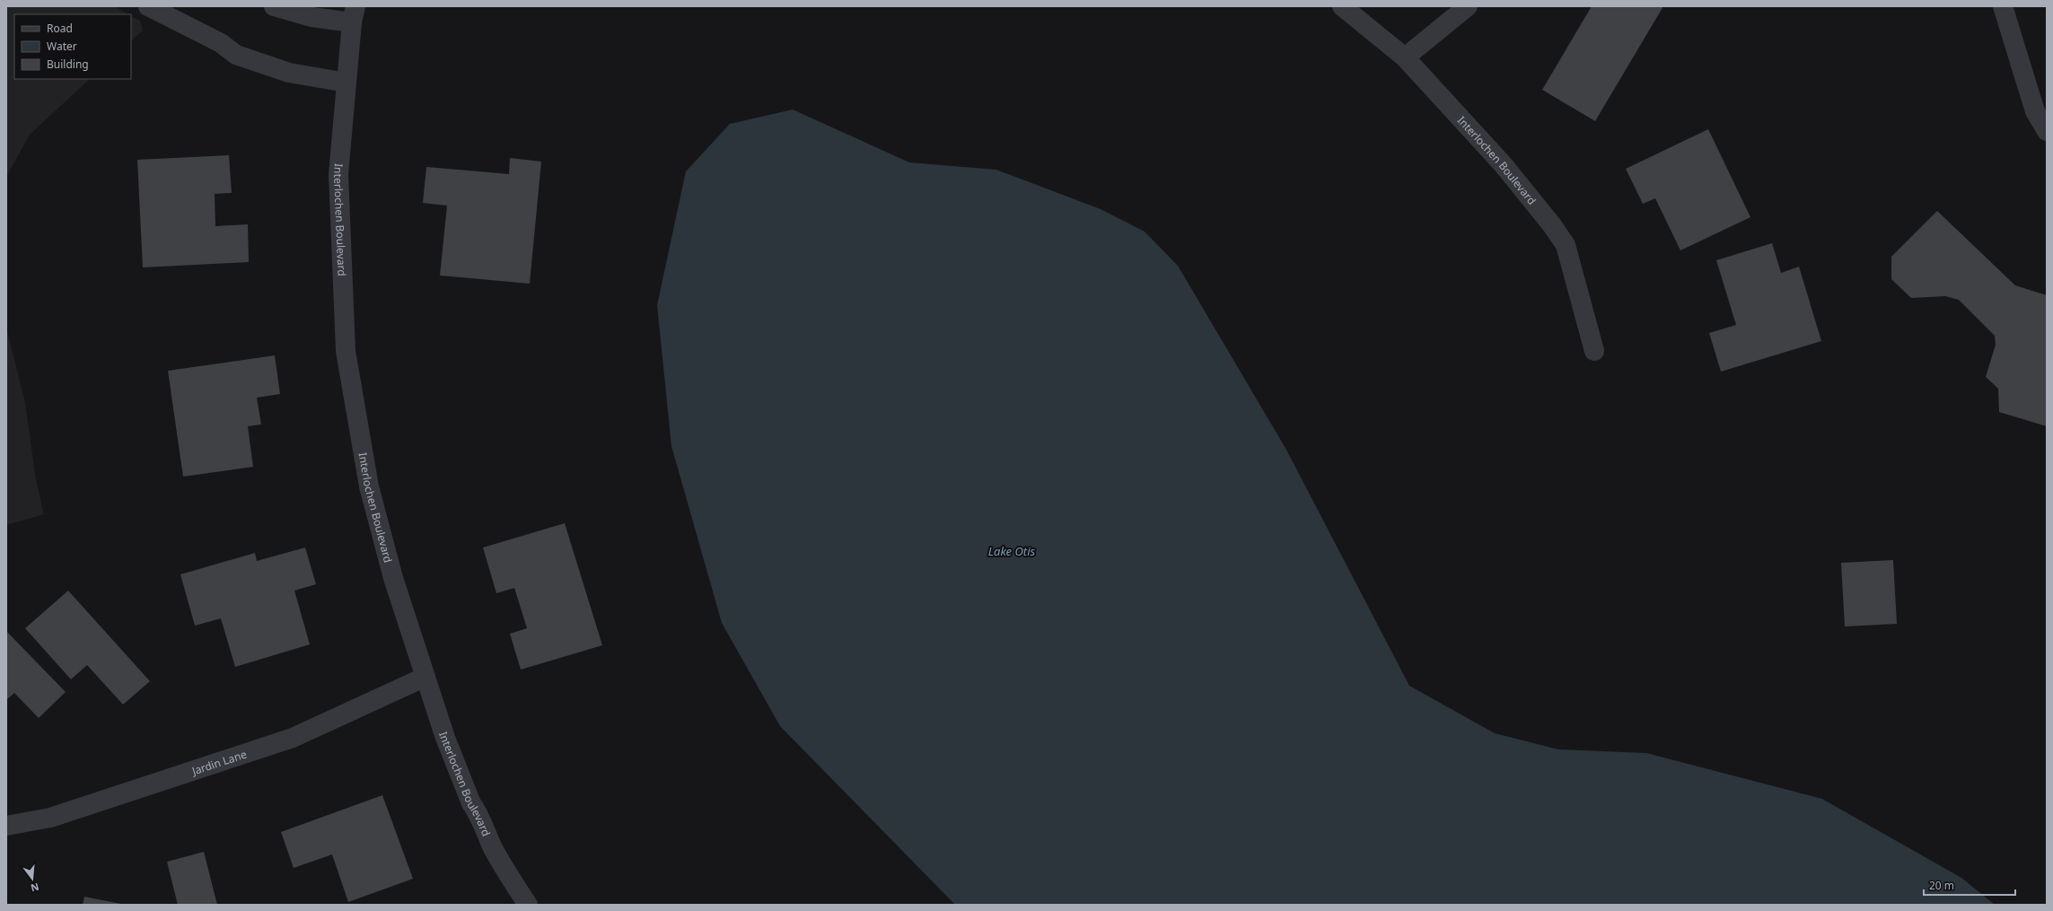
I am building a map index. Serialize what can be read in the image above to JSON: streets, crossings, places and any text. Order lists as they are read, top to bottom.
{
  "streets": {
    "street": ["Interlochen Boulevard", "Jardin Lane"]
  },
  "crossings": [
    ["Interlochen Boulevard", "Jardin Lane"]
  ],
  "water": ["Lake Otis"],
  "legend": ["Road", "Water", "Building"],
  "scale_bar": "20 m",
  "north": "bottom"
}
